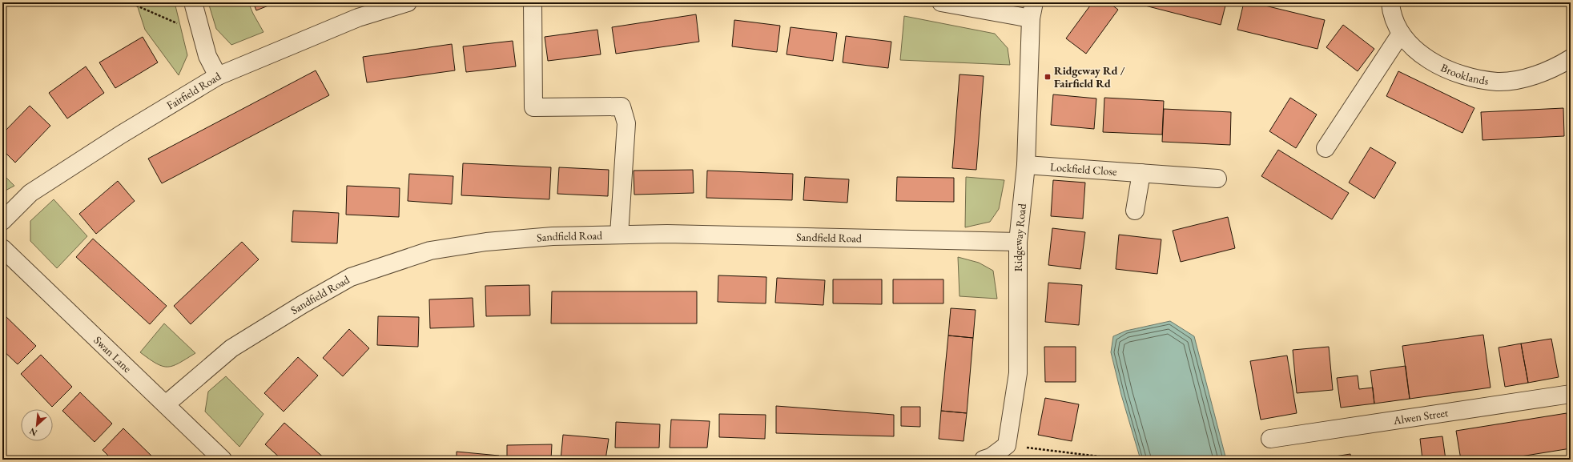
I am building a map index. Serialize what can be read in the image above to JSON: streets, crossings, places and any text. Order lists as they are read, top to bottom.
{
  "streets": {
    "street": [
      "Brooklands",
      "Fairfield Road",
      "Lockfield Close",
      "Sandfield Road",
      "Ridgeway Road",
      "Swan Lane",
      "Alwen Street"
    ]
  },
  "crossings": [
    ["Lockfield Close", "Ridgeway Road"],
    ["Sandfield Road", "Ridgeway Road"],
    ["Sandfield Road", "Swan Lane"]
  ],
  "places": {
    "transit": ["Ridgeway Rd / Fairfield Rd"]
  },
  "north": "bottom left"
}
